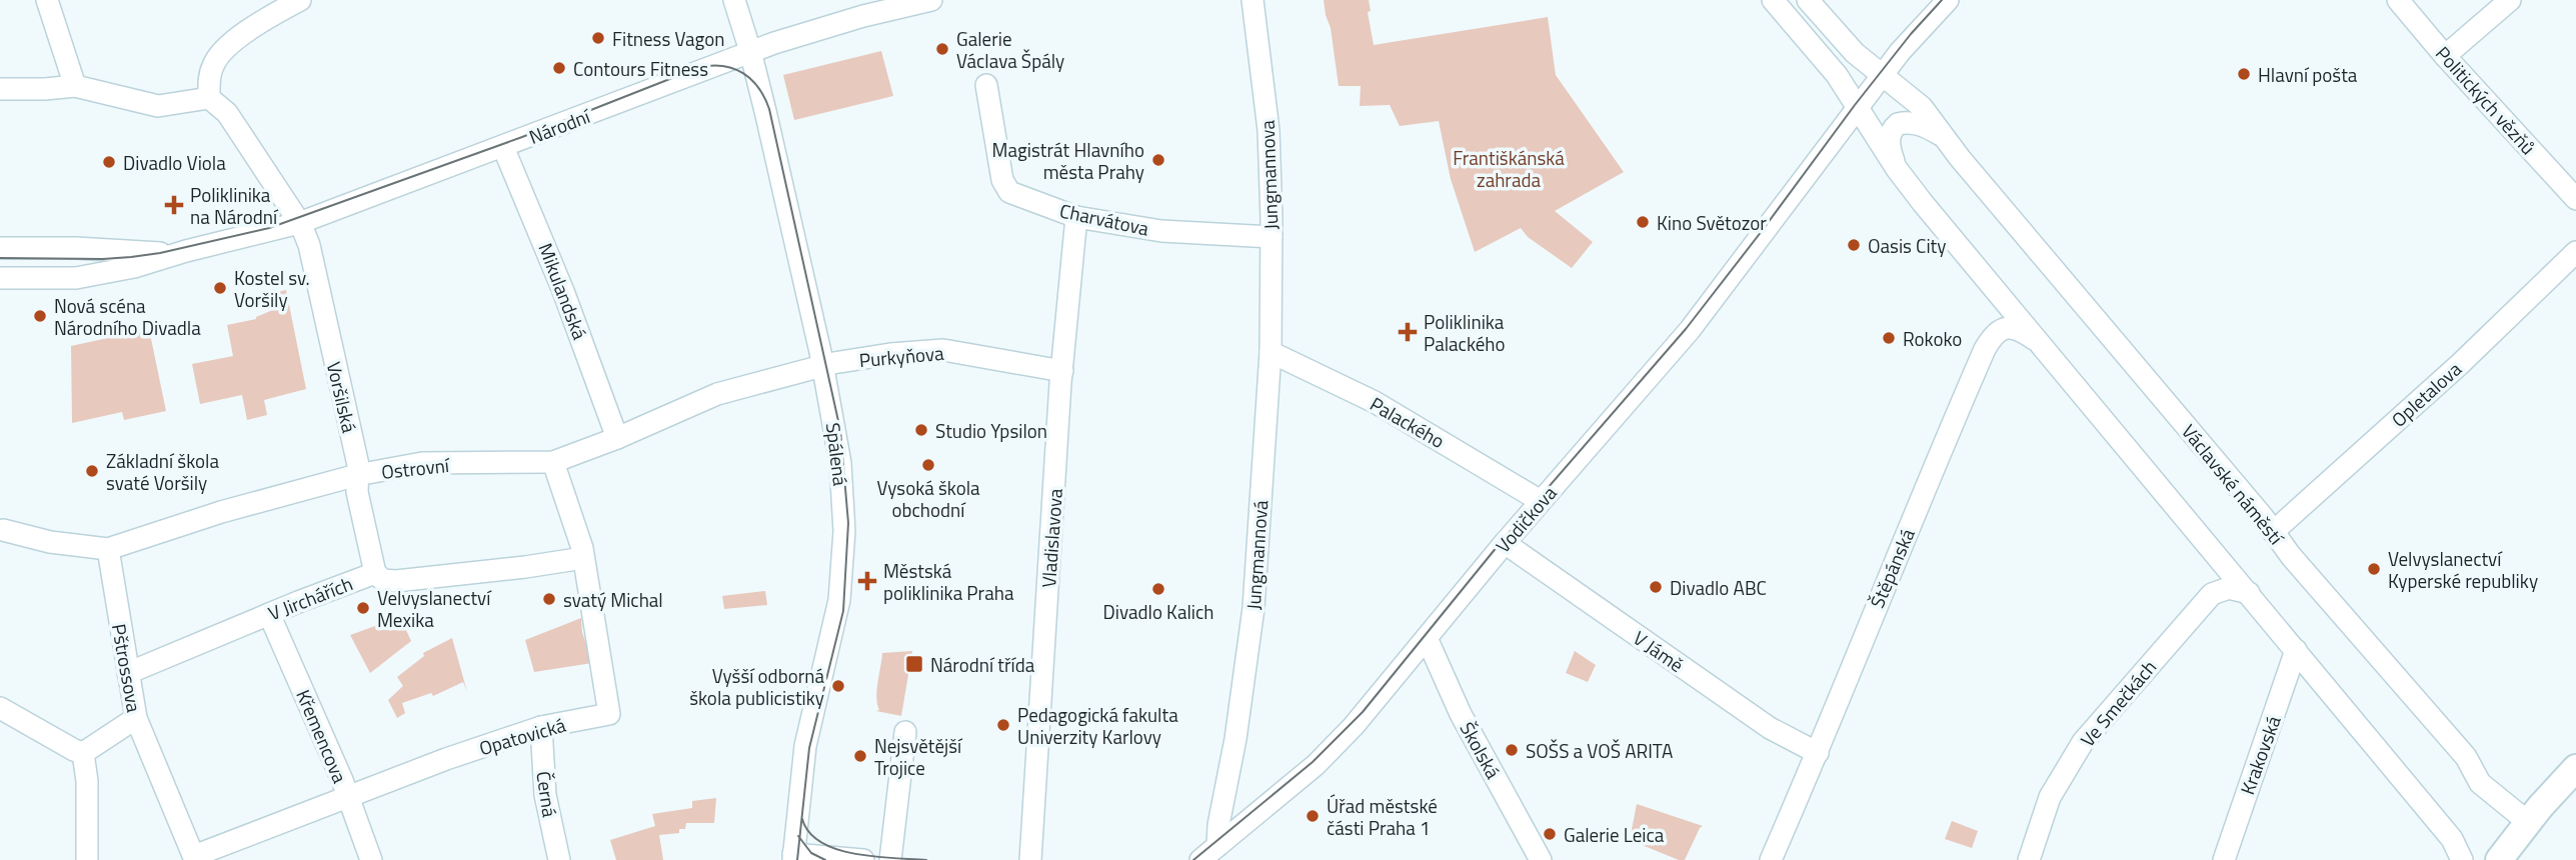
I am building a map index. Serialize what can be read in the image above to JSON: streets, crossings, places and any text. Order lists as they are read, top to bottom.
{
  "streets": {
    "street": [
      "Politických vězňů",
      "Národní",
      "Jungmannova",
      "Charvátova",
      "Mikulandská",
      "Purkyňova",
      "Opletalova",
      "Voršilská",
      "Palackého",
      "Spálená",
      "Ostrovní",
      "Václavské náměstí",
      "Vodičkova",
      "Vladislavova",
      "Jungmannová",
      "Štěpánská",
      "V Jirchářích",
      "V Jámě",
      "Pštrossova",
      "Ve Smečkách",
      "Křemencova",
      "Opatovická",
      "Školská",
      "Krakovská",
      "Černá"
    ]
  },
  "crossings": [
    ["Národní", "Mikulandská"],
    ["Národní", "Voršilská"],
    ["Národní", "Spálená"],
    ["Jungmannova", "Charvátova"],
    ["Jungmannova", "Palackého"],
    ["Jungmannova", "Jungmannová"],
    ["Charvátova", "Vladislavova"],
    ["Mikulandská", "Ostrovní"],
    ["Purkyňova", "Spálená"],
    ["Purkyňova", "Ostrovní"],
    ["Purkyňova", "Vladislavova"],
    ["Opletalova", "Václavské náměstí"],
    ["Voršilská", "Ostrovní"],
    ["Voršilská", "V Jirchářích"],
    ["Palackého", "Vodičkova"],
    ["Palackého", "Jungmannová"],
    ["Spálená", "Ostrovní"],
    ["Ostrovní", "Pštrossova"],
    ["Ostrovní", "Opatovická"],
    ["Václavské náměstí", "Vodičkova"],
    ["Václavské náměstí", "Štěpánská"],
    ["Václavské náměstí", "Ve Smečkách"],
    ["Václavské náměstí", "Krakovská"],
    ["Vodičkova", "Jungmannová"],
    ["Vodičkova", "V Jámě"],
    ["Vodičkova", "Školská"],
    ["Štěpánská", "V Jámě"],
    ["V Jirchářích", "Pštrossova"],
    ["V Jirchářích", "Křemencova"],
    ["V Jirchářích", "Opatovická"],
    ["Pštrossova", "Opatovická"],
    ["Křemencova", "Opatovická"],
    ["Opatovická", "Černá"]
  ],
  "parks": ["Františkánská zahrada"],
  "places": {
    "other": [
      "Fitness Vagon",
      "Galerie Václava Špály",
      "Contours Fitness",
      "Hlavní pošta",
      "Magistrát Hlavního města Prahy",
      "Divadlo Viola",
      "Kino Světozor",
      "Oasis City",
      "Kostel sv. Voršily",
      "Nová scéna Národního Divadla",
      "Rokoko",
      "Studio Ypsilon",
      "Vysoká škola obchodní",
      "Základní škola svaté Voršily",
      "Velvyslanectví Kyperské republiky",
      "Divadlo ABC",
      "Divadlo Kalich",
      "svatý Michal",
      "Velvyslanectví Mexika",
      "Vyšší odborná škola publicistiky",
      "Pedagogická fakulta Univerzity Karlovy",
      "SOŠS a VOŠ ARITA",
      "Nejsvětější Trojice",
      "Úřad městské části Praha 1",
      "Galerie Leica"
    ],
    "health": ["Poliklinika na Národní", "Poliklinika Palackého", "Městská poliklinika Praha"],
    "transit": ["Národní třída"]
  }
}
